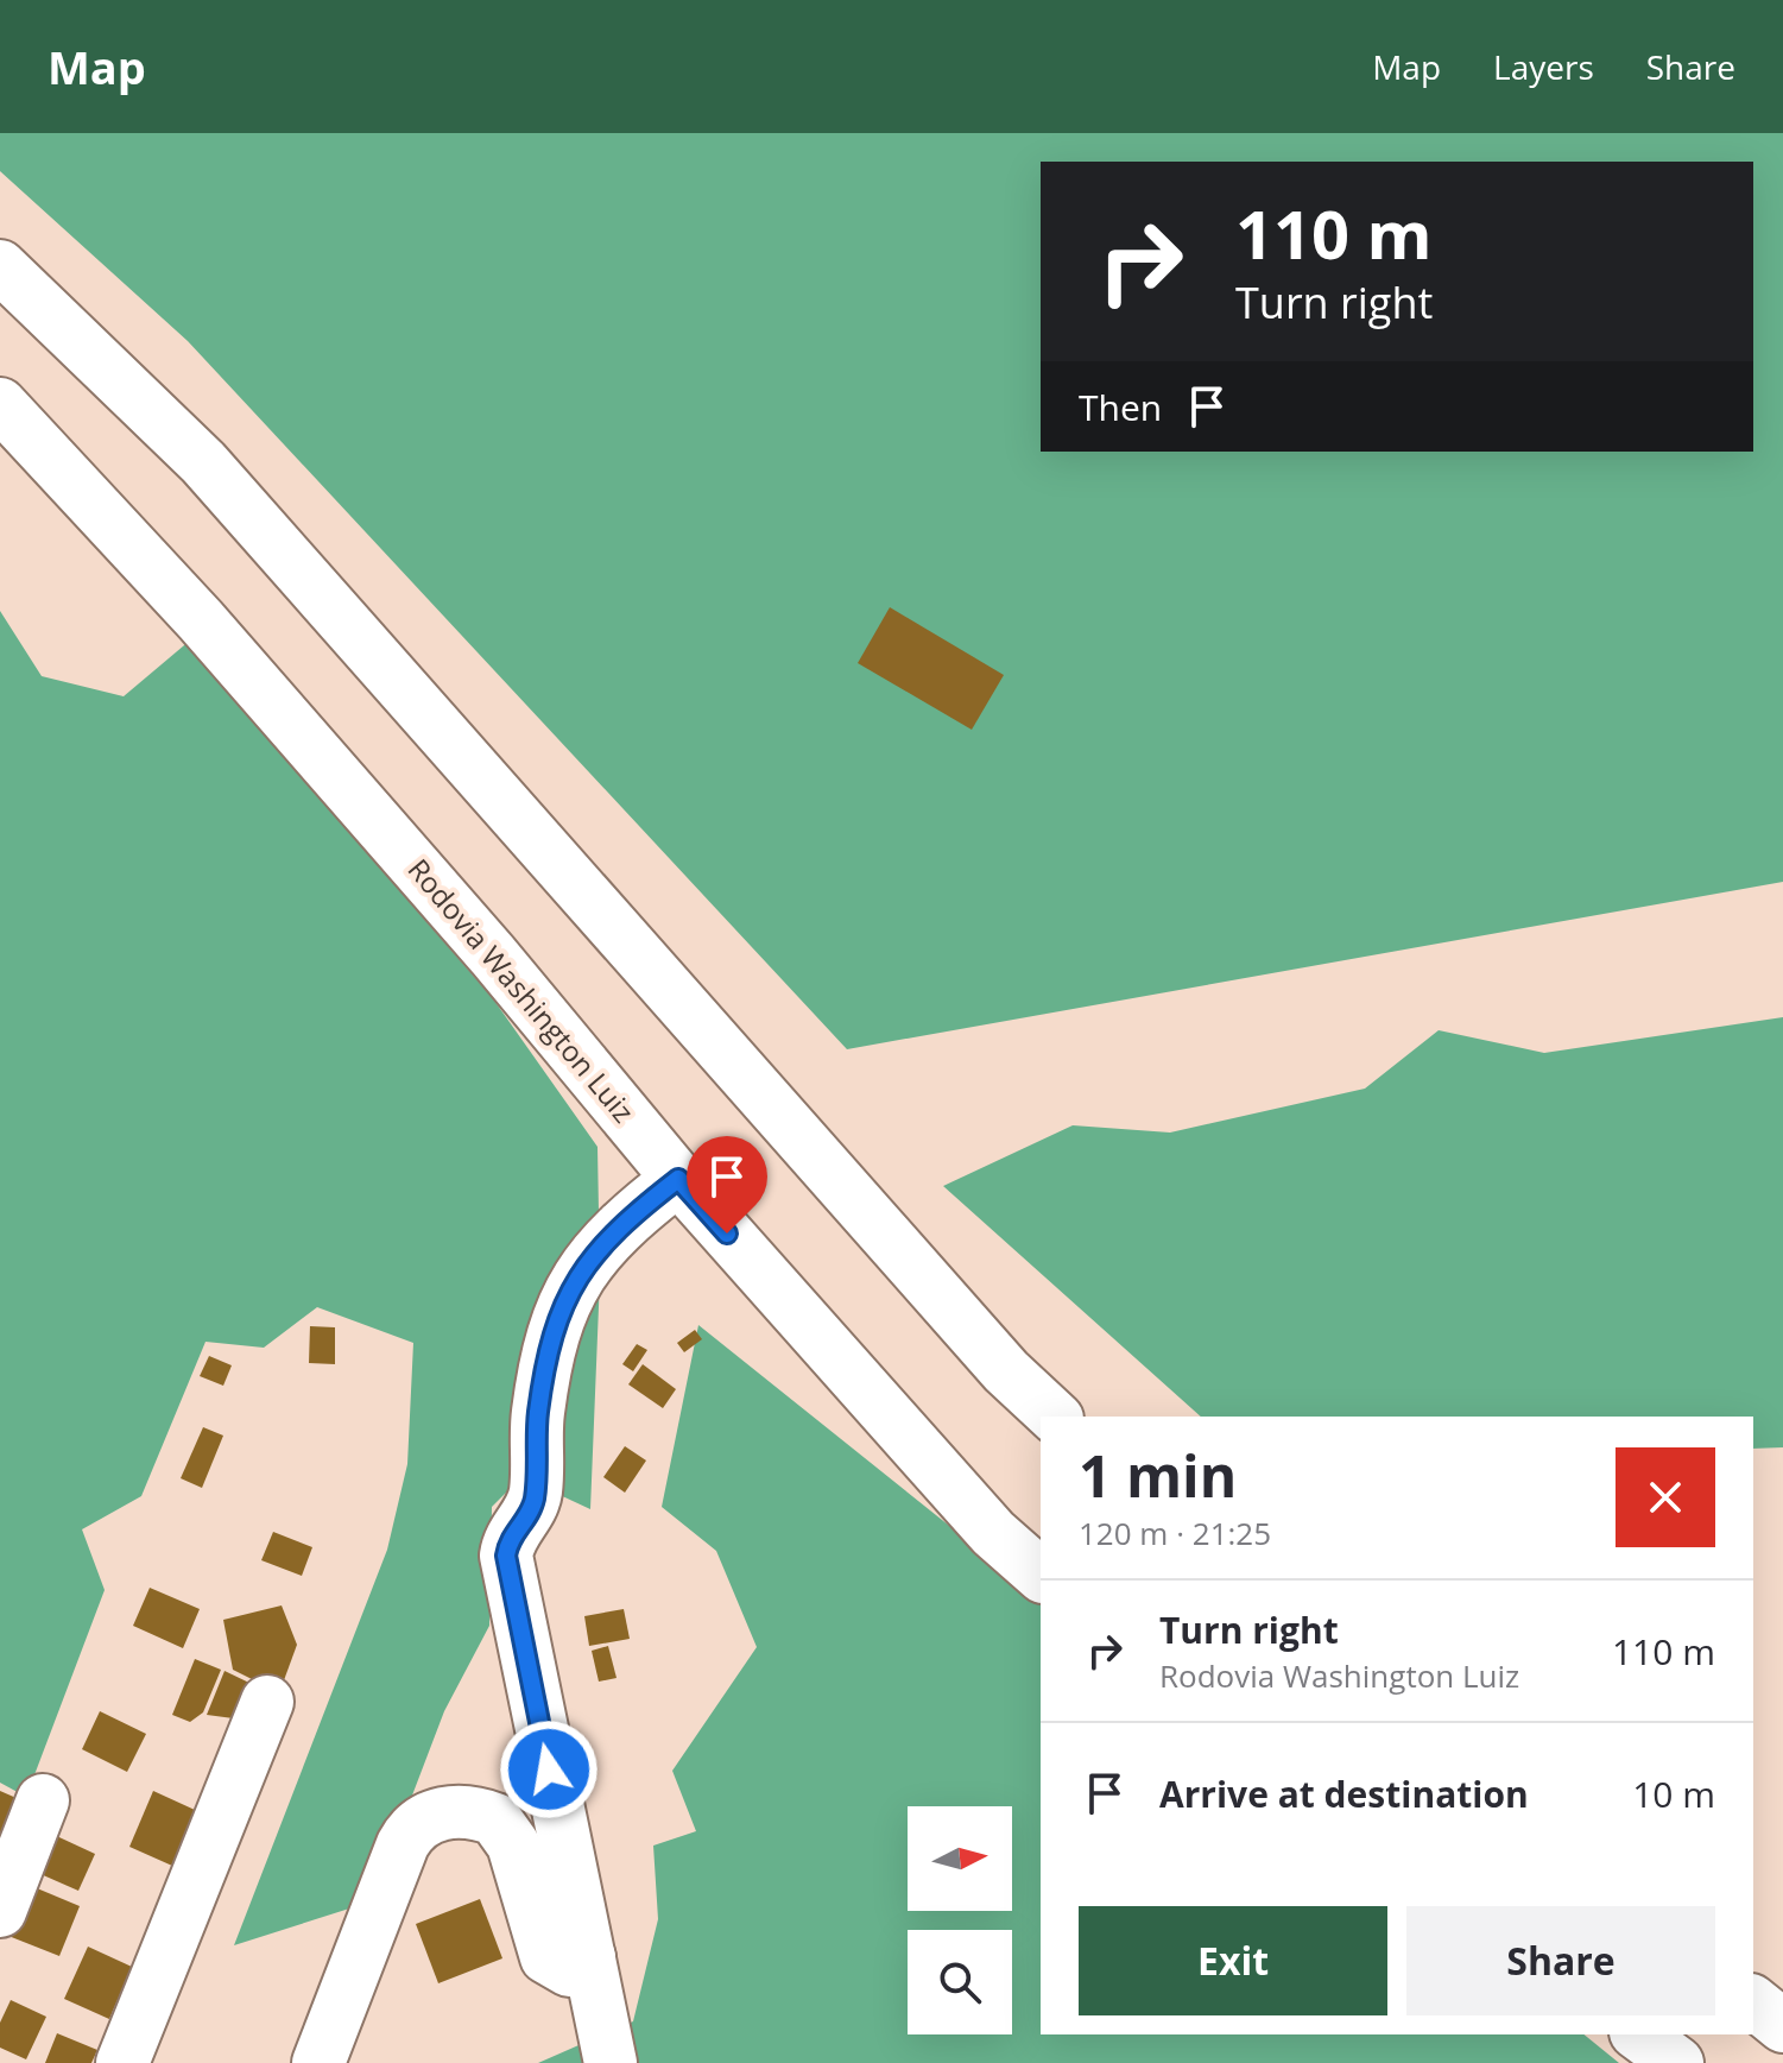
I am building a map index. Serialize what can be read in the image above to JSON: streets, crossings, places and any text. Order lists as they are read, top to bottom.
{
  "streets": {
    "main road": ["Rodovia Washington Luiz"]
  },
  "north": "right",
  "page": {
    "header": "Map",
    "nav": ["Map", "Layers", "Share"],
    "turn": ["110 m", "Turn right"],
    "then": "Then",
    "heading": ["1 min", "120 m · 21:25"],
    "list": [
      {
        "name": "Turn right",
        "note": "Rodovia Washington Luiz",
        "value": "110 m"
      },
      {
        "name": "Arrive at destination",
        "value": "10 m"
      }
    ],
    "buttons": ["Exit", "Share"]
  }
}
